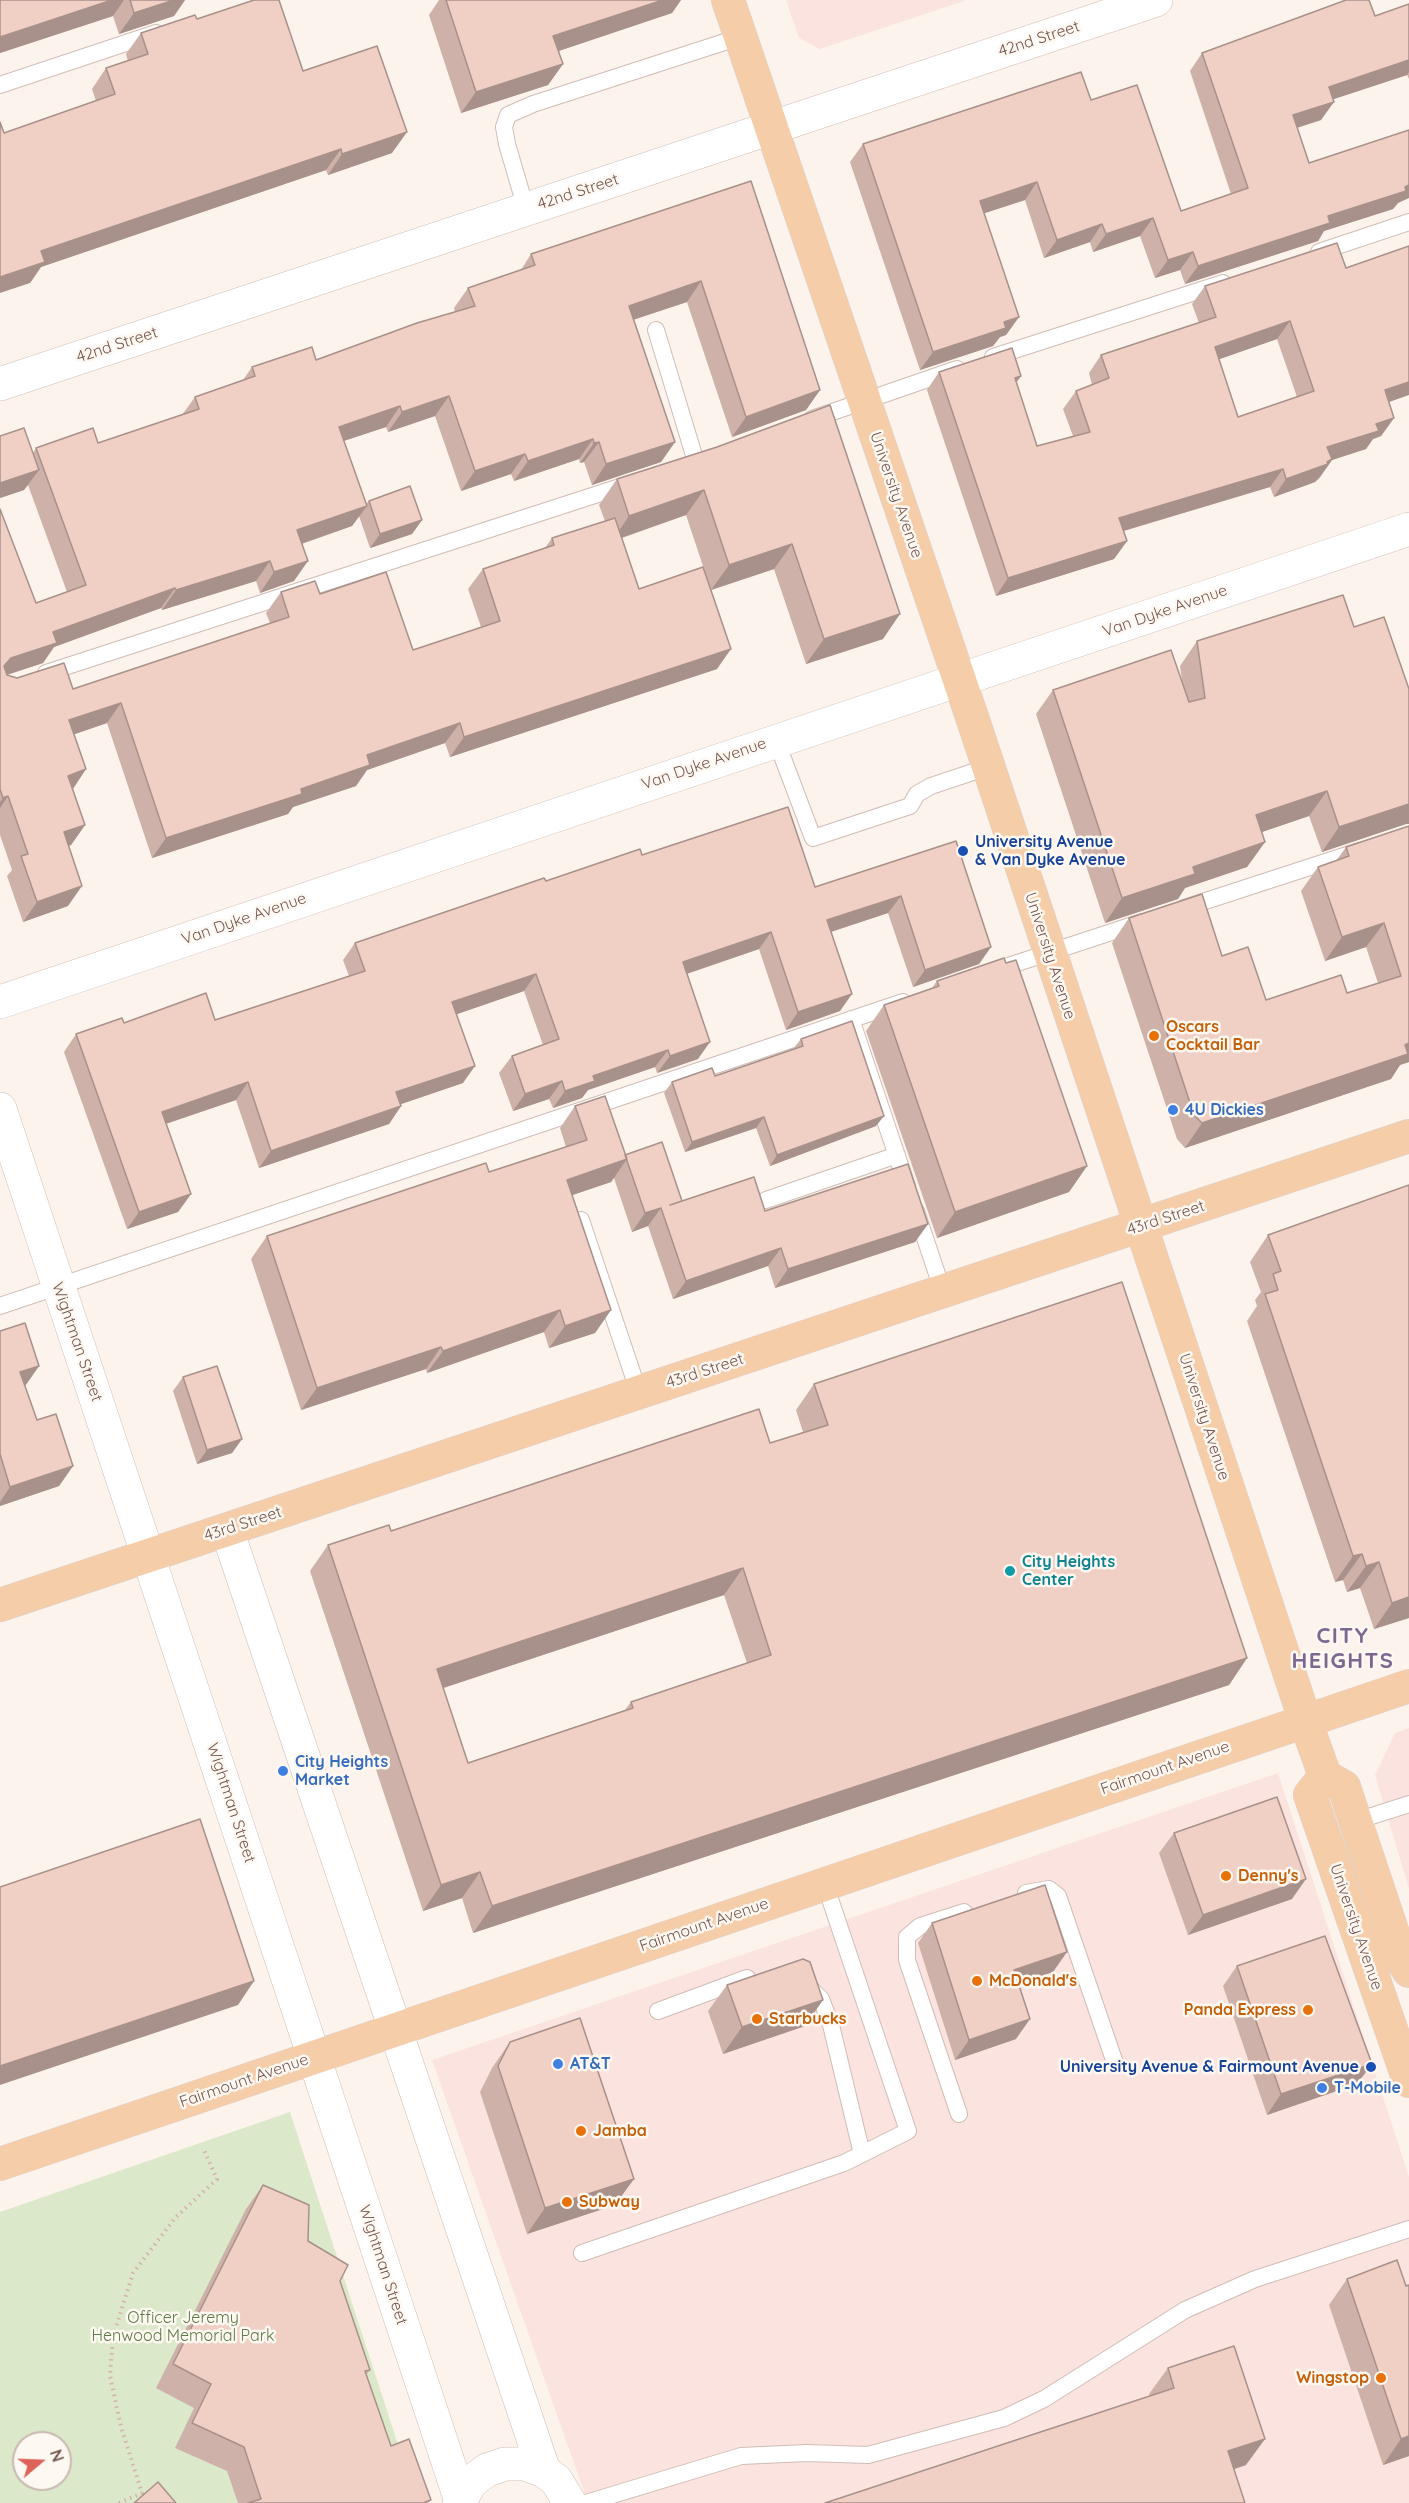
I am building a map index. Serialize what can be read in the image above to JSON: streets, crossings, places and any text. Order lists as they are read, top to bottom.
{
  "streets": {
    "main road": ["University Avenue", "43rd Street", "Fairmount Avenue"],
    "street": ["42nd Street", "Van Dyke Avenue", "Wightman Street"]
  },
  "crossings": [
    ["42nd Street", "University Avenue"],
    ["University Avenue", "Van Dyke Avenue"],
    ["University Avenue", "43rd Street"],
    ["University Avenue", "Fairmount Avenue"],
    ["43rd Street", "Wightman Street"],
    ["Wightman Street", "Fairmount Avenue"]
  ],
  "districts": ["CITY HEIGHTS"],
  "parks": ["Officer Jeremy Henwood Memorial Park"],
  "places": [
    "University Avenue & Van Dyke Avenue",
    "Oscars Cocktail Bar",
    "4U Dickies",
    "City Heights Center",
    "City Heights Market",
    "Denny's",
    "McDonald's",
    "Panda Express",
    "Starbucks",
    "AT&T",
    "University Avenue & Fairmount Avenue",
    "T-Mobile",
    "Jamba",
    "Subway",
    "Wingstop"
  ],
  "north": "right"
}
